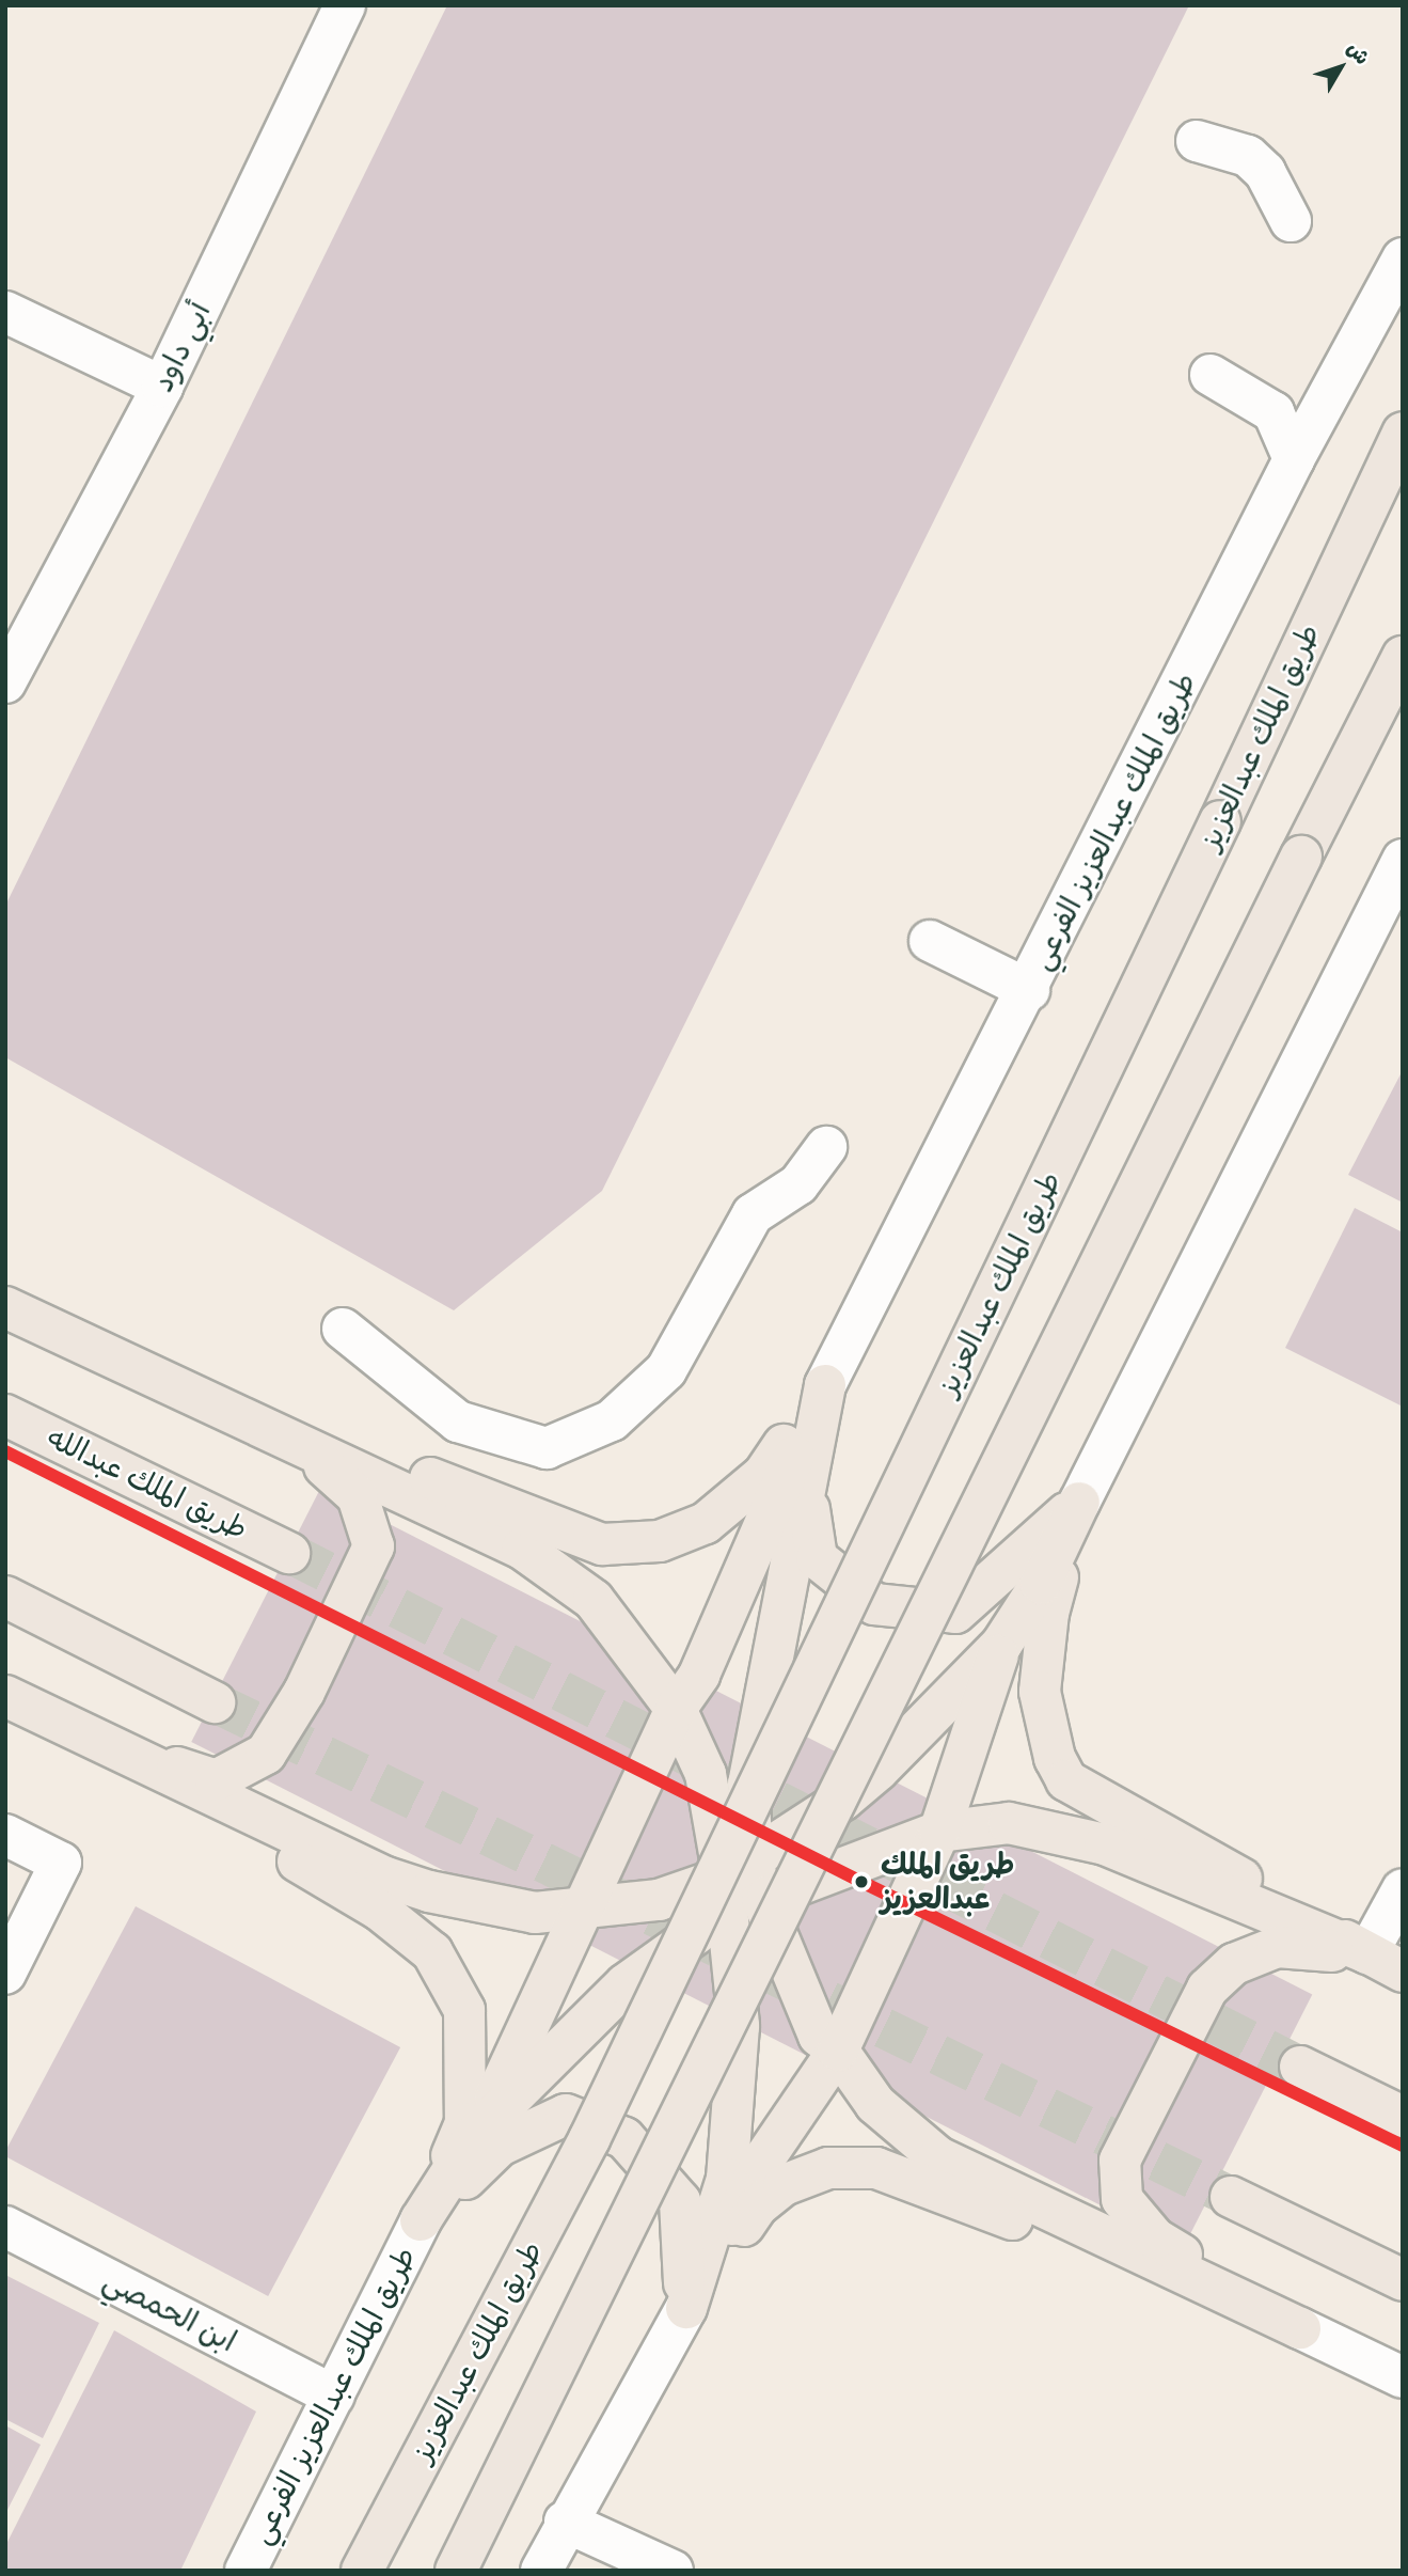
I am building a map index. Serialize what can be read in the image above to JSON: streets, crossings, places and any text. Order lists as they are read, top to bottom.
{
  "streets": {
    "main road": ["طريق الملك عبدالعزيز", "طريق الملك عبدالله"],
    "street": ["أبي داود", "طريق الملك عبدالعزيز الفرعي", "ابن الحمصي"]
  },
  "crossings": [
    ["طريق الملك عبدالعزيز الفرعي", "ابن الحمصي"]
  ],
  "places": ["طريق الملك عبدالعزيز"],
  "north": "top right"
}
